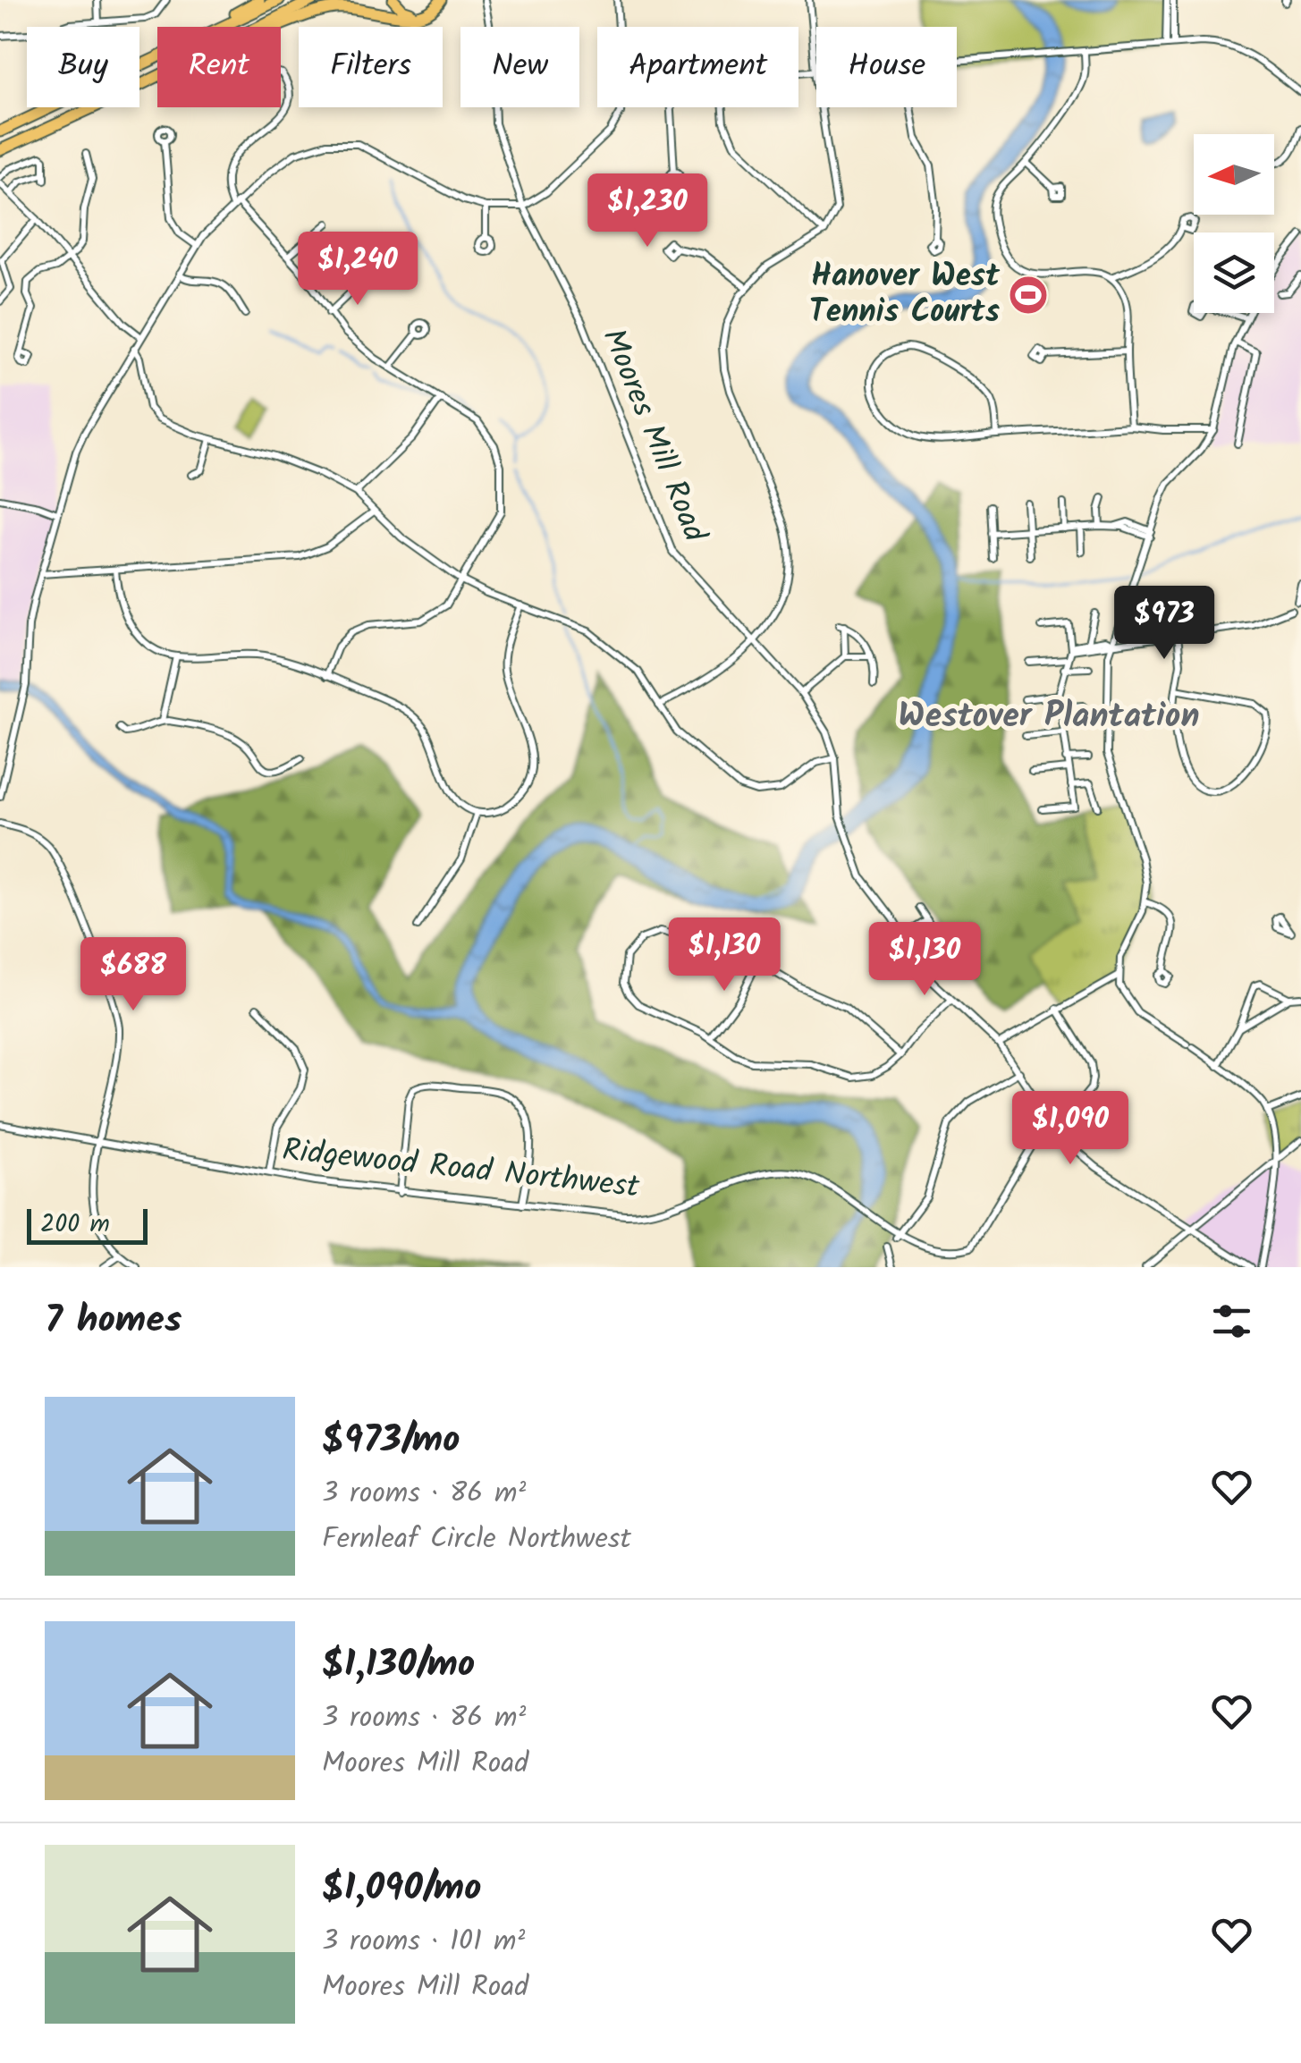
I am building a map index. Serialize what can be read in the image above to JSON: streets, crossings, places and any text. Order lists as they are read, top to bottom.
{
  "streets": {
    "street": ["Moores Mill Road", "Ridgewood Road Northwest"]
  },
  "crossings": [
    ["Moores Mill Road", "Ridgewood Road Northwest"]
  ],
  "districts": ["Westover Plantation"],
  "places": {
    "sports": ["Hanover West Tennis Courts"]
  },
  "scale_bar": "200 m",
  "north": "left",
  "page": {
    "chip": [
      "Buy",
      "Rent",
      "Filters",
      "New",
      "Apartment",
      "House"
    ],
    "price": [
      "$1,230",
      "$1,240",
      "$973",
      "$1,130",
      "$1,130",
      "$688",
      "$1,090"
    ],
    "scale": "200 m",
    "heading": "7 homes",
    "list": [
      {
        "name": "$973/mo",
        "note": "3 rooms · 86 m² · Fernleaf Circle Northwest"
      },
      {
        "name": "$1,130/mo",
        "note": "3 rooms · 86 m² · Moores Mill Road"
      },
      {
        "name": "$1,090/mo",
        "note": "3 rooms · 101 m² · Moores Mill Road"
      }
    ]
  }
}
